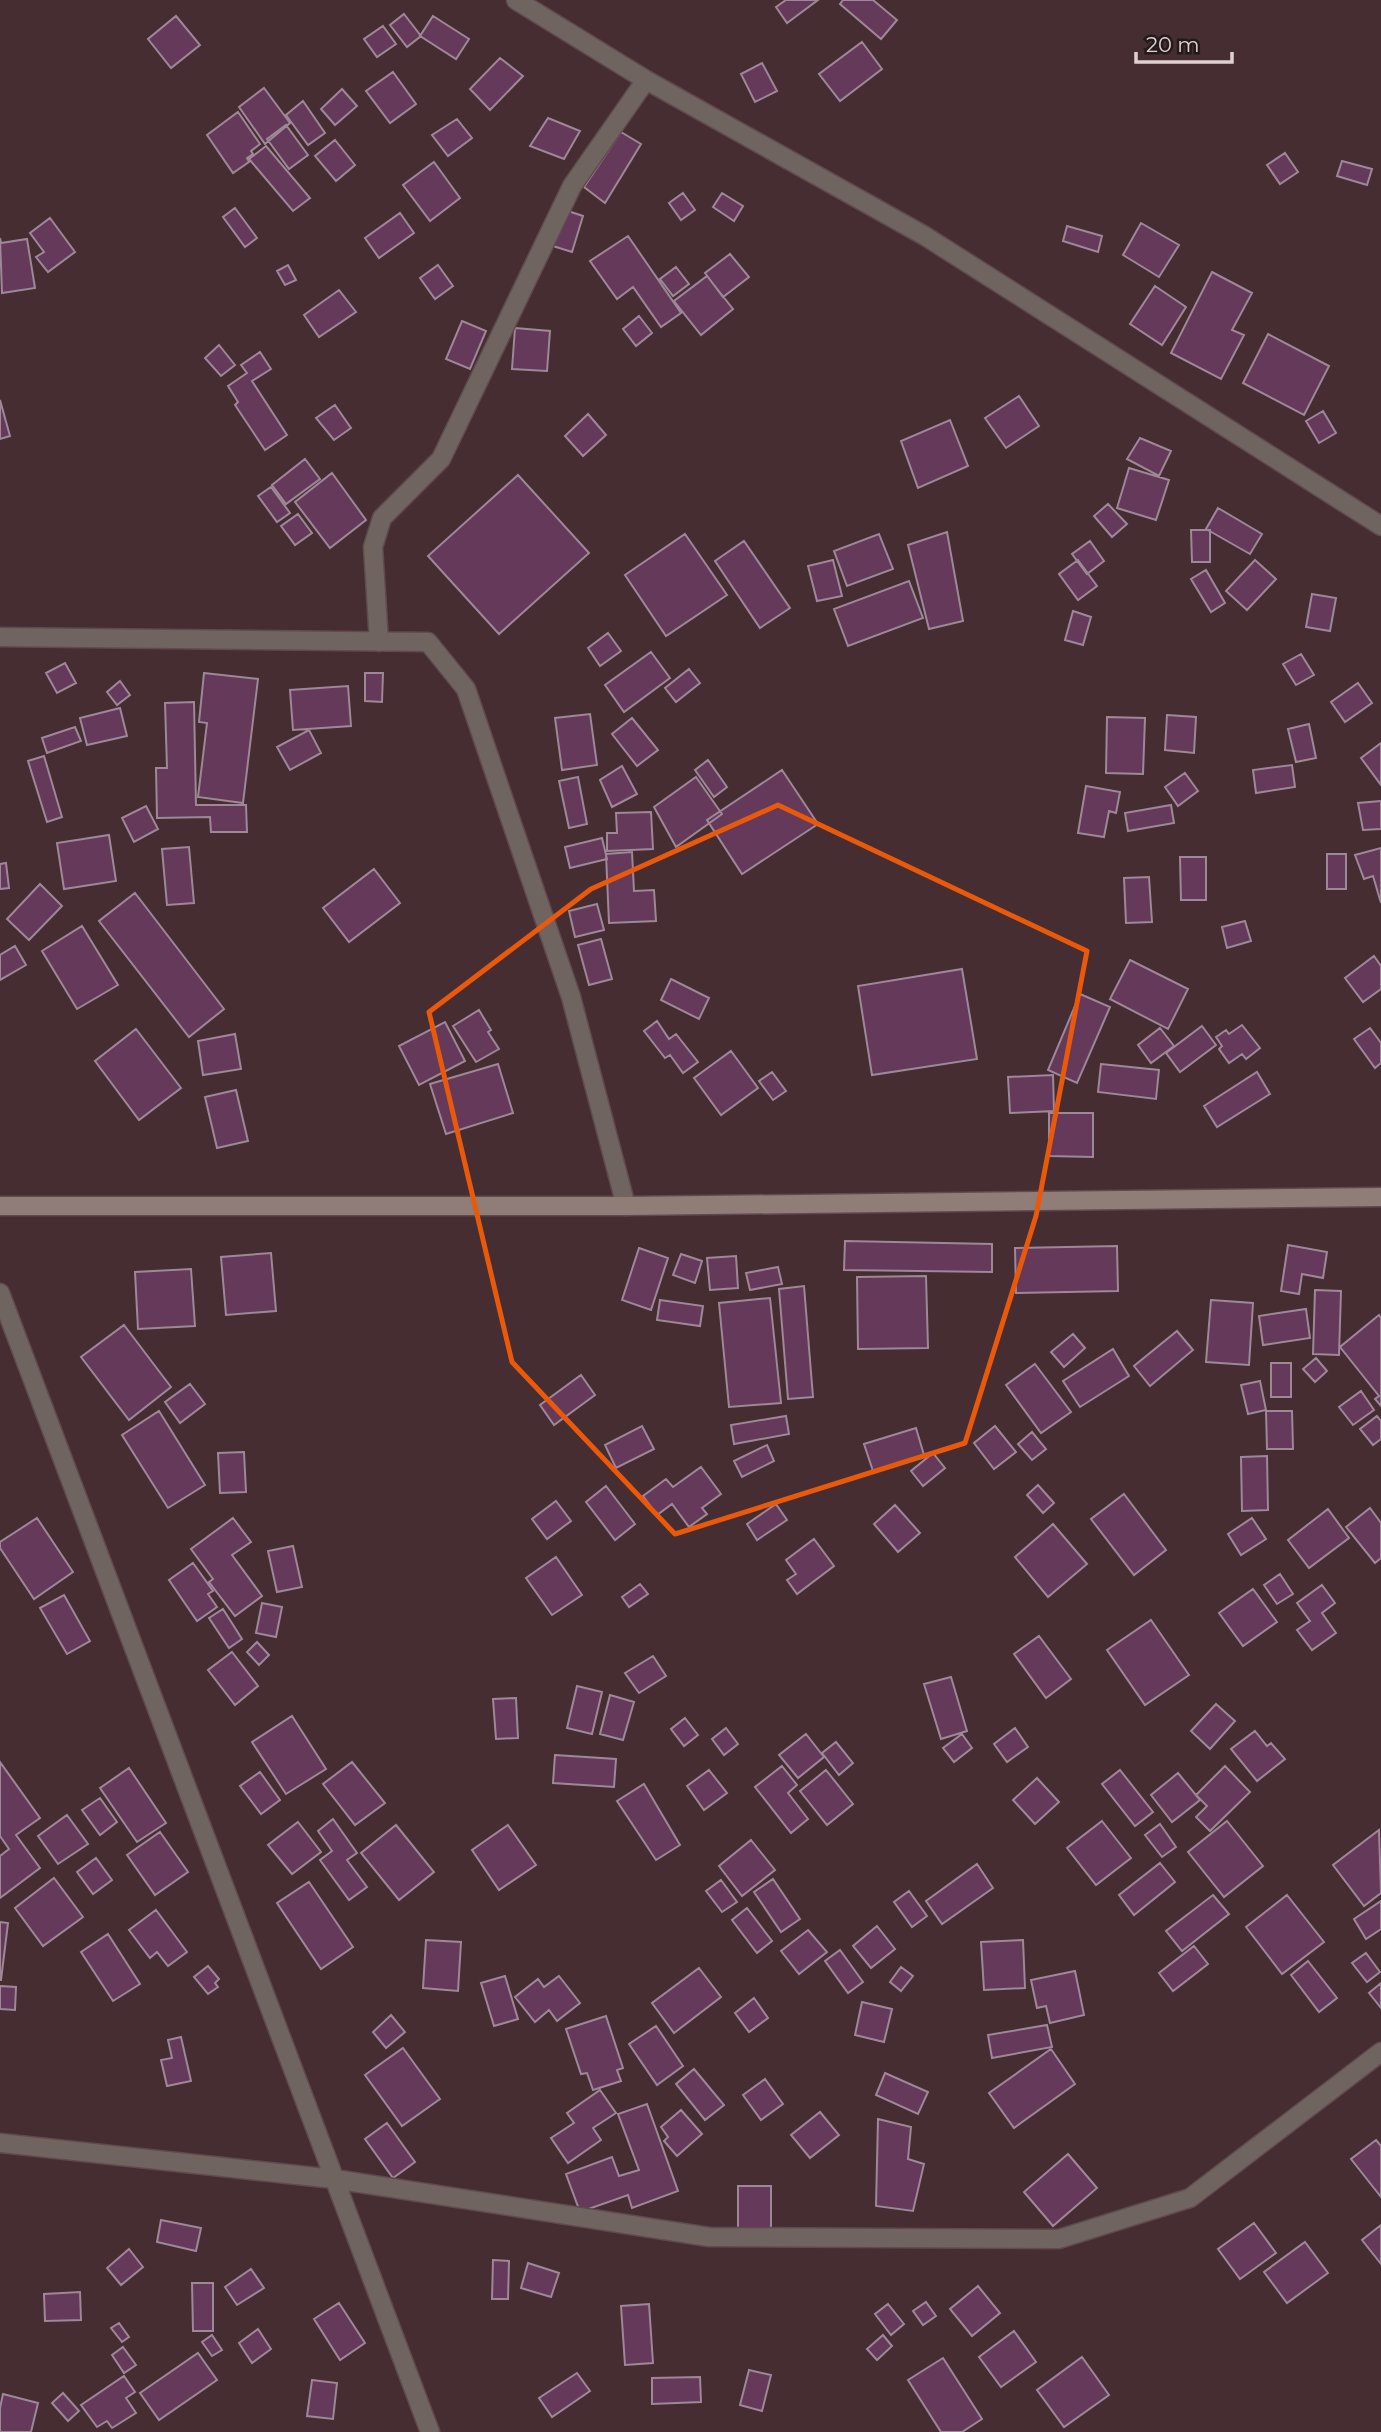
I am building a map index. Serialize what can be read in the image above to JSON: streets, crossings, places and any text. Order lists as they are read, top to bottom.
{
  "scale_bar": "20 m"
}
